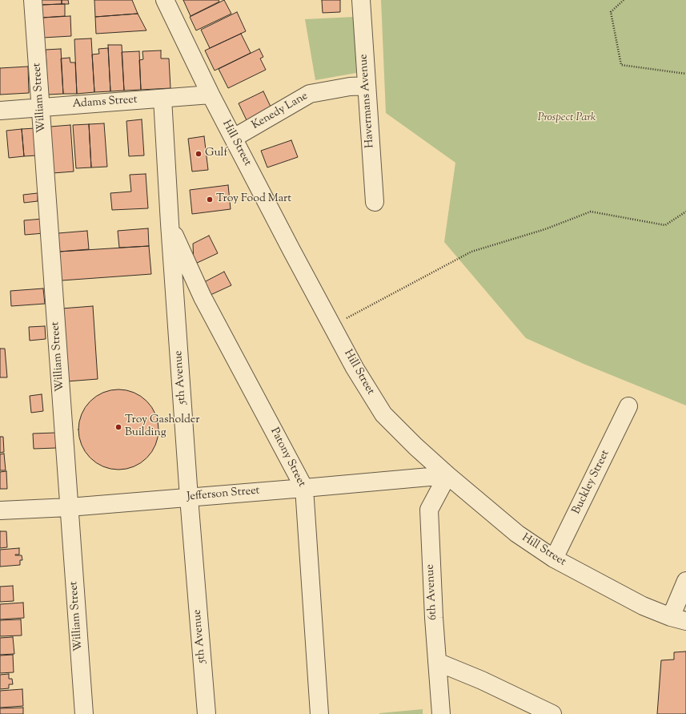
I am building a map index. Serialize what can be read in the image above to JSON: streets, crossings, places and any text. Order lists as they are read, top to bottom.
{
  "streets": {
    "street": [
      "William Street",
      "Havermans Avenue",
      "Adams Street",
      "Kenedy Lane",
      "Hill Street",
      "5th Avenue",
      "Patony Street",
      "Buckley Street",
      "Jefferson Street",
      "6th Avenue"
    ]
  },
  "crossings": [
    ["William Street", "Adams Street"],
    ["William Street", "Jefferson Street"],
    ["Havermans Avenue", "Kenedy Lane"],
    ["Adams Street", "Hill Street"],
    ["Adams Street", "5th Avenue"],
    ["Kenedy Lane", "Hill Street"],
    ["Hill Street", "Buckley Street"],
    ["Hill Street", "Jefferson Street"],
    ["Hill Street", "6th Avenue"],
    ["5th Avenue", "Patony Street"],
    ["5th Avenue", "Jefferson Street"],
    ["Patony Street", "Jefferson Street"],
    ["Jefferson Street", "6th Avenue"]
  ],
  "parks": ["Prospect Park"],
  "places": ["Gulf", "Troy Food Mart", "Troy Gasholder Building"]
}
